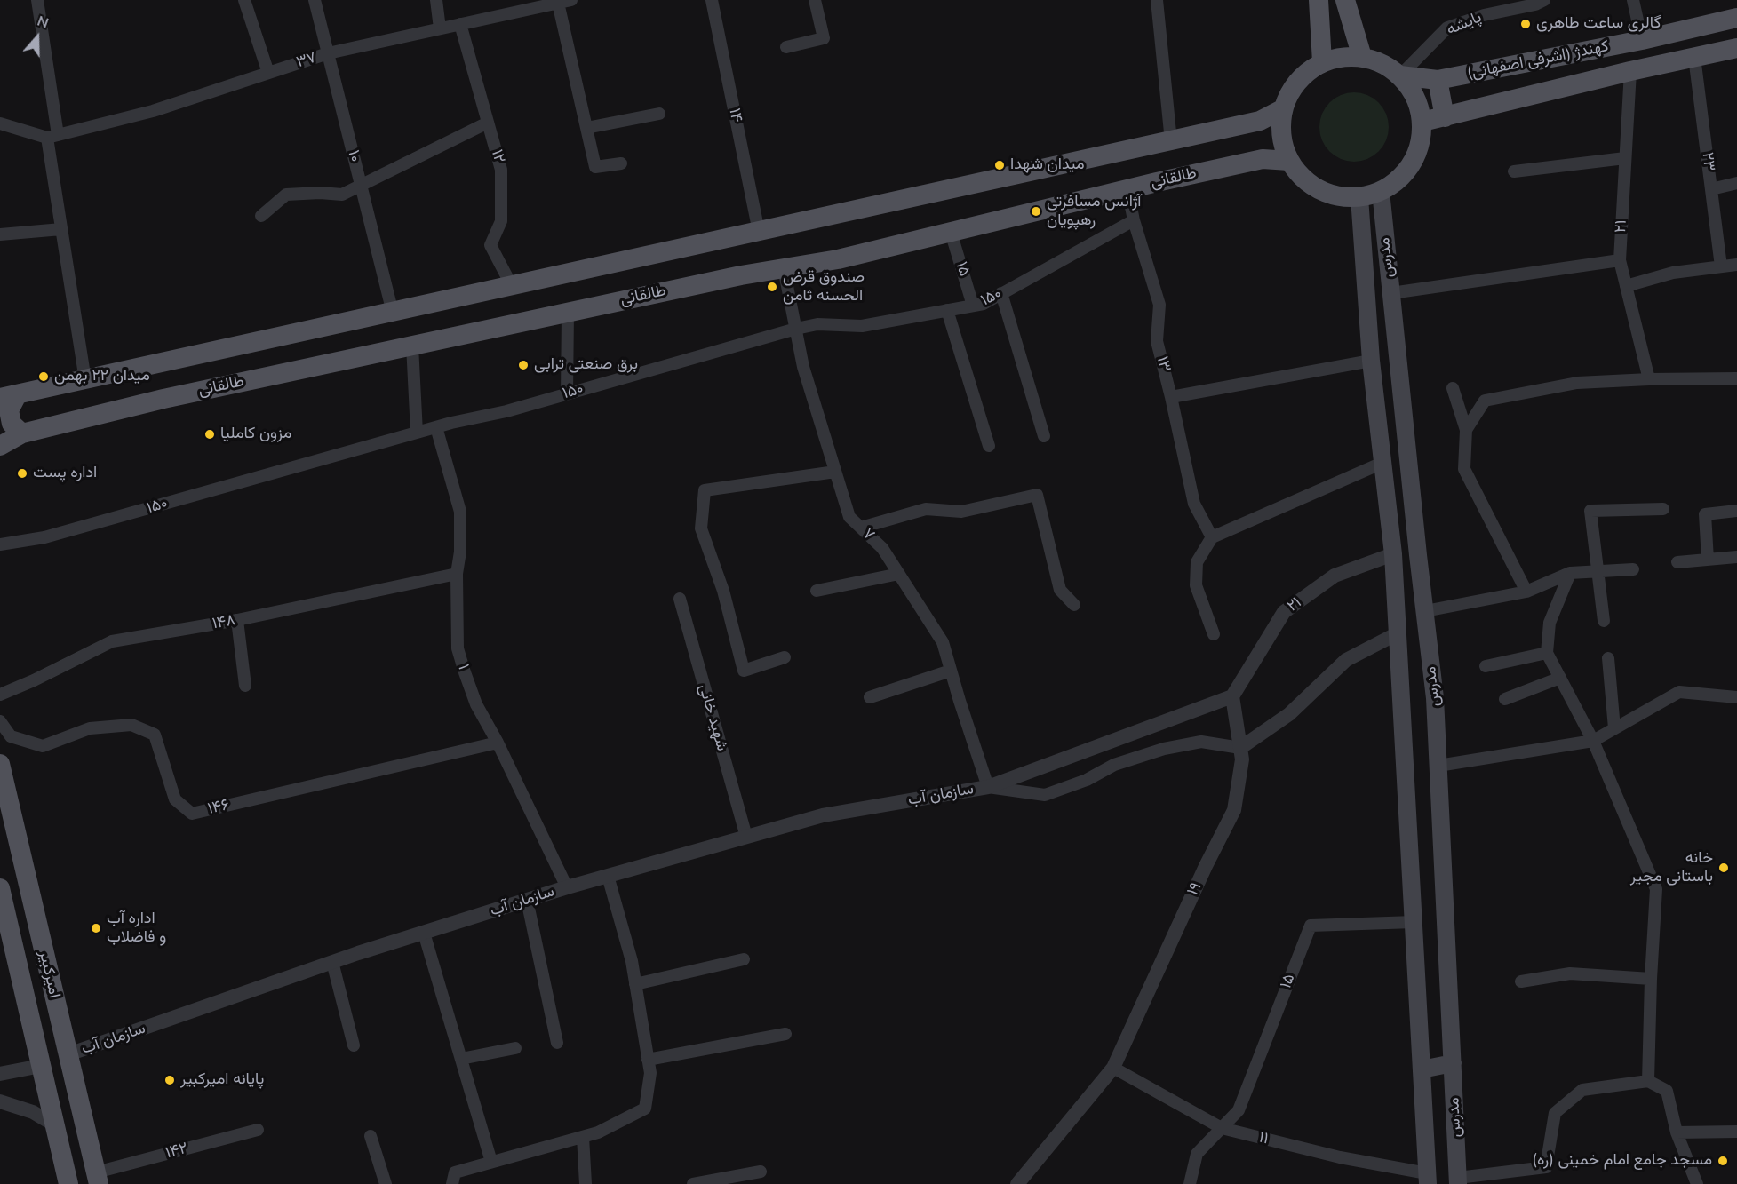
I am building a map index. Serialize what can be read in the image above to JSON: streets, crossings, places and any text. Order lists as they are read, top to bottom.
{
  "streets": {
    "main road": [
      "کهندژ (اشرفی اصفهانی)",
      "طالقانی",
      "مدرس",
      "امیرکبیر"
    ],
    "street": [
      "پایشه",
      "۳۷",
      "۱۴",
      "۱۰",
      "۱۲",
      "۲۳",
      "۲۱",
      "۱۵",
      "۱۵۰",
      "۱۳",
      "۷",
      "۱۴۸",
      "۱",
      "شهید خانی",
      "سازمان آب",
      "۱۴۶",
      "۱۹",
      "۱۱",
      "۱۴۲"
    ]
  },
  "crossings": [
    ["پایشه", "کهندژ (اشرفی اصفهانی)"],
    ["پایشه", "طالقانی"],
    ["پایشه", "مدرس"],
    ["۳۷", "۱۰"],
    ["۳۷", "۱۲"],
    ["کهندژ (اشرفی اصفهانی)", "۲۳"],
    ["کهندژ (اشرفی اصفهانی)", "طالقانی"],
    ["کهندژ (اشرفی اصفهانی)", "۲۱"],
    ["کهندژ (اشرفی اصفهانی)", "مدرس"],
    ["طالقانی", "مدرس"],
    ["طالقانی", "۱۵"],
    ["طالقانی", "۱۳"],
    ["طالقانی", "۷"],
    ["۲۱", "مدرس"],
    ["۲۱", "سازمان آب"],
    ["۲۱", "۱۹"],
    ["مدرس", "۱۵"],
    ["مدرس", "۱۱"],
    ["۱۵", "۱۵۰"],
    ["۱۵", "۱۱"],
    ["۱۵۰", "۱۳"],
    ["۱۵۰", "۷"],
    ["۱۵۰", "۱"],
    ["۷", "سازمان آب"],
    ["۱۴۸", "۱"],
    ["۱", "سازمان آب"],
    ["۱", "۱۴۶"],
    ["شهید خانی", "سازمان آب"],
    ["سازمان آب", "۱۹"],
    ["سازمان آب", "امیرکبیر"],
    ["۱۹", "۱۱"],
    ["امیرکبیر", "۱۴۲"]
  ],
  "places": [
    "گالری ساعت طاهری",
    "میدان شهدا",
    "آژانس مسافرتی رهپویان",
    "صندوق قرض الحسنه ثامن",
    "برق صنعتی ترابی",
    "میدان ۲۲ بهمن",
    "مزون کاملیا",
    "اداره پست",
    "خانه باستانی مجیر",
    "اداره آب و فاضلاب",
    "پایانه امیرکبیر",
    "مسجد جامع امام خمینی (ره)"
  ],
  "north": "top"
}
